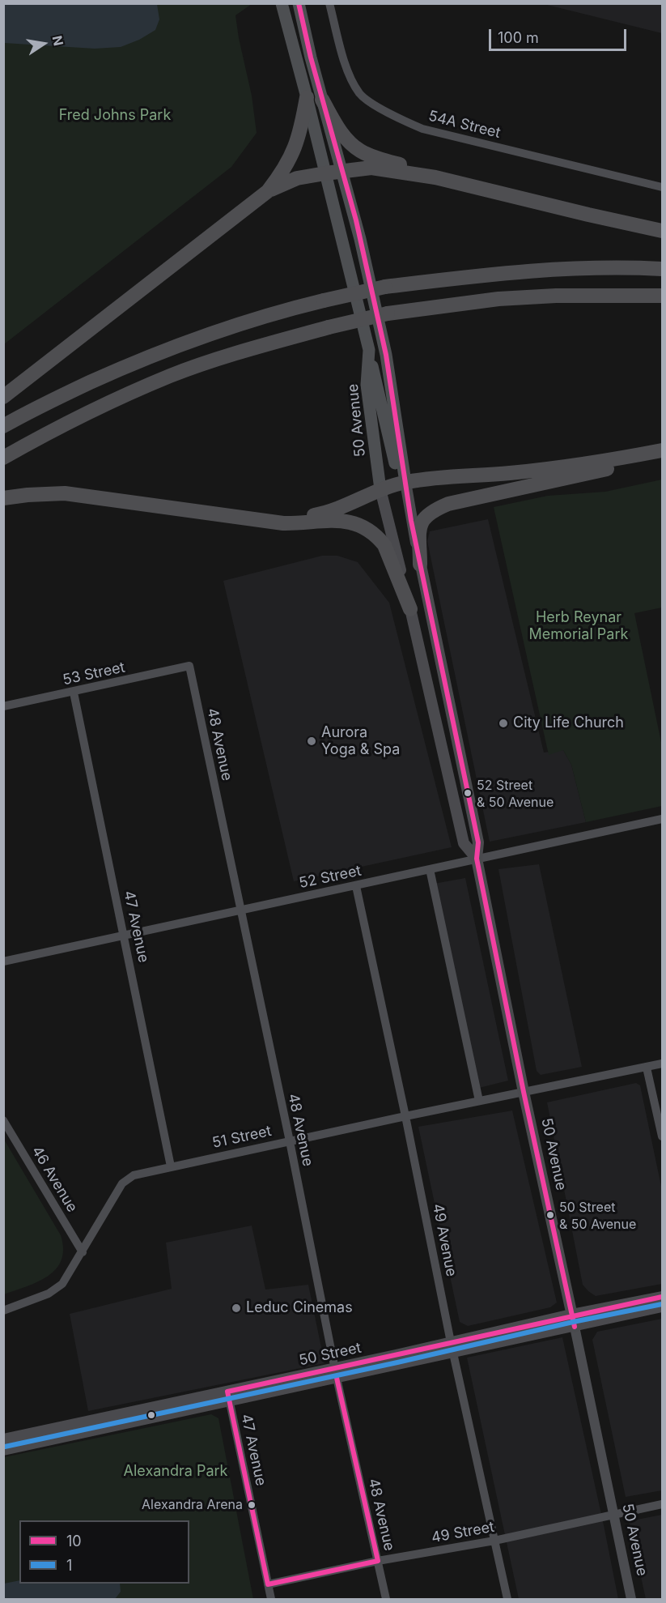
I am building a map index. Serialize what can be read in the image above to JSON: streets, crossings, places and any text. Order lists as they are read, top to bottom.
{
  "streets": {
    "main road": ["50 Avenue", "50 Street"],
    "street": [
      "54A Street",
      "53 Street",
      "48 Avenue",
      "52 Street",
      "47 Avenue",
      "51 Street",
      "46 Avenue",
      "49 Avenue",
      "49 Street"
    ]
  },
  "crossings": [
    ["50 Avenue", "52 Street"],
    ["50 Avenue", "51 Street"],
    ["50 Avenue", "50 Street"],
    ["50 Avenue", "49 Street"],
    ["53 Street", "48 Avenue"],
    ["53 Street", "47 Avenue"],
    ["48 Avenue", "52 Street"],
    ["48 Avenue", "51 Street"],
    ["48 Avenue", "50 Street"],
    ["48 Avenue", "49 Street"],
    ["52 Street", "47 Avenue"],
    ["52 Street", "49 Avenue"],
    ["47 Avenue", "51 Street"],
    ["47 Avenue", "50 Street"],
    ["47 Avenue", "49 Street"],
    ["51 Street", "46 Avenue"],
    ["51 Street", "49 Avenue"],
    ["49 Avenue", "50 Street"],
    ["49 Avenue", "49 Street"]
  ],
  "parks": ["Fred Johns Park", "Herb Reynar Memorial Park", "Alexandra Park"],
  "places": [
    "City Life Church",
    "Aurora Yoga & Spa",
    "52 Street & 50 Avenue",
    "50 Street & 50 Avenue",
    "Leduc Cinemas",
    "Alexandra Arena"
  ],
  "lines": ["transit line 10", "transit line 1"],
  "legend": ["10", "1"],
  "scale_bar": "100 m",
  "north": "right"
}
